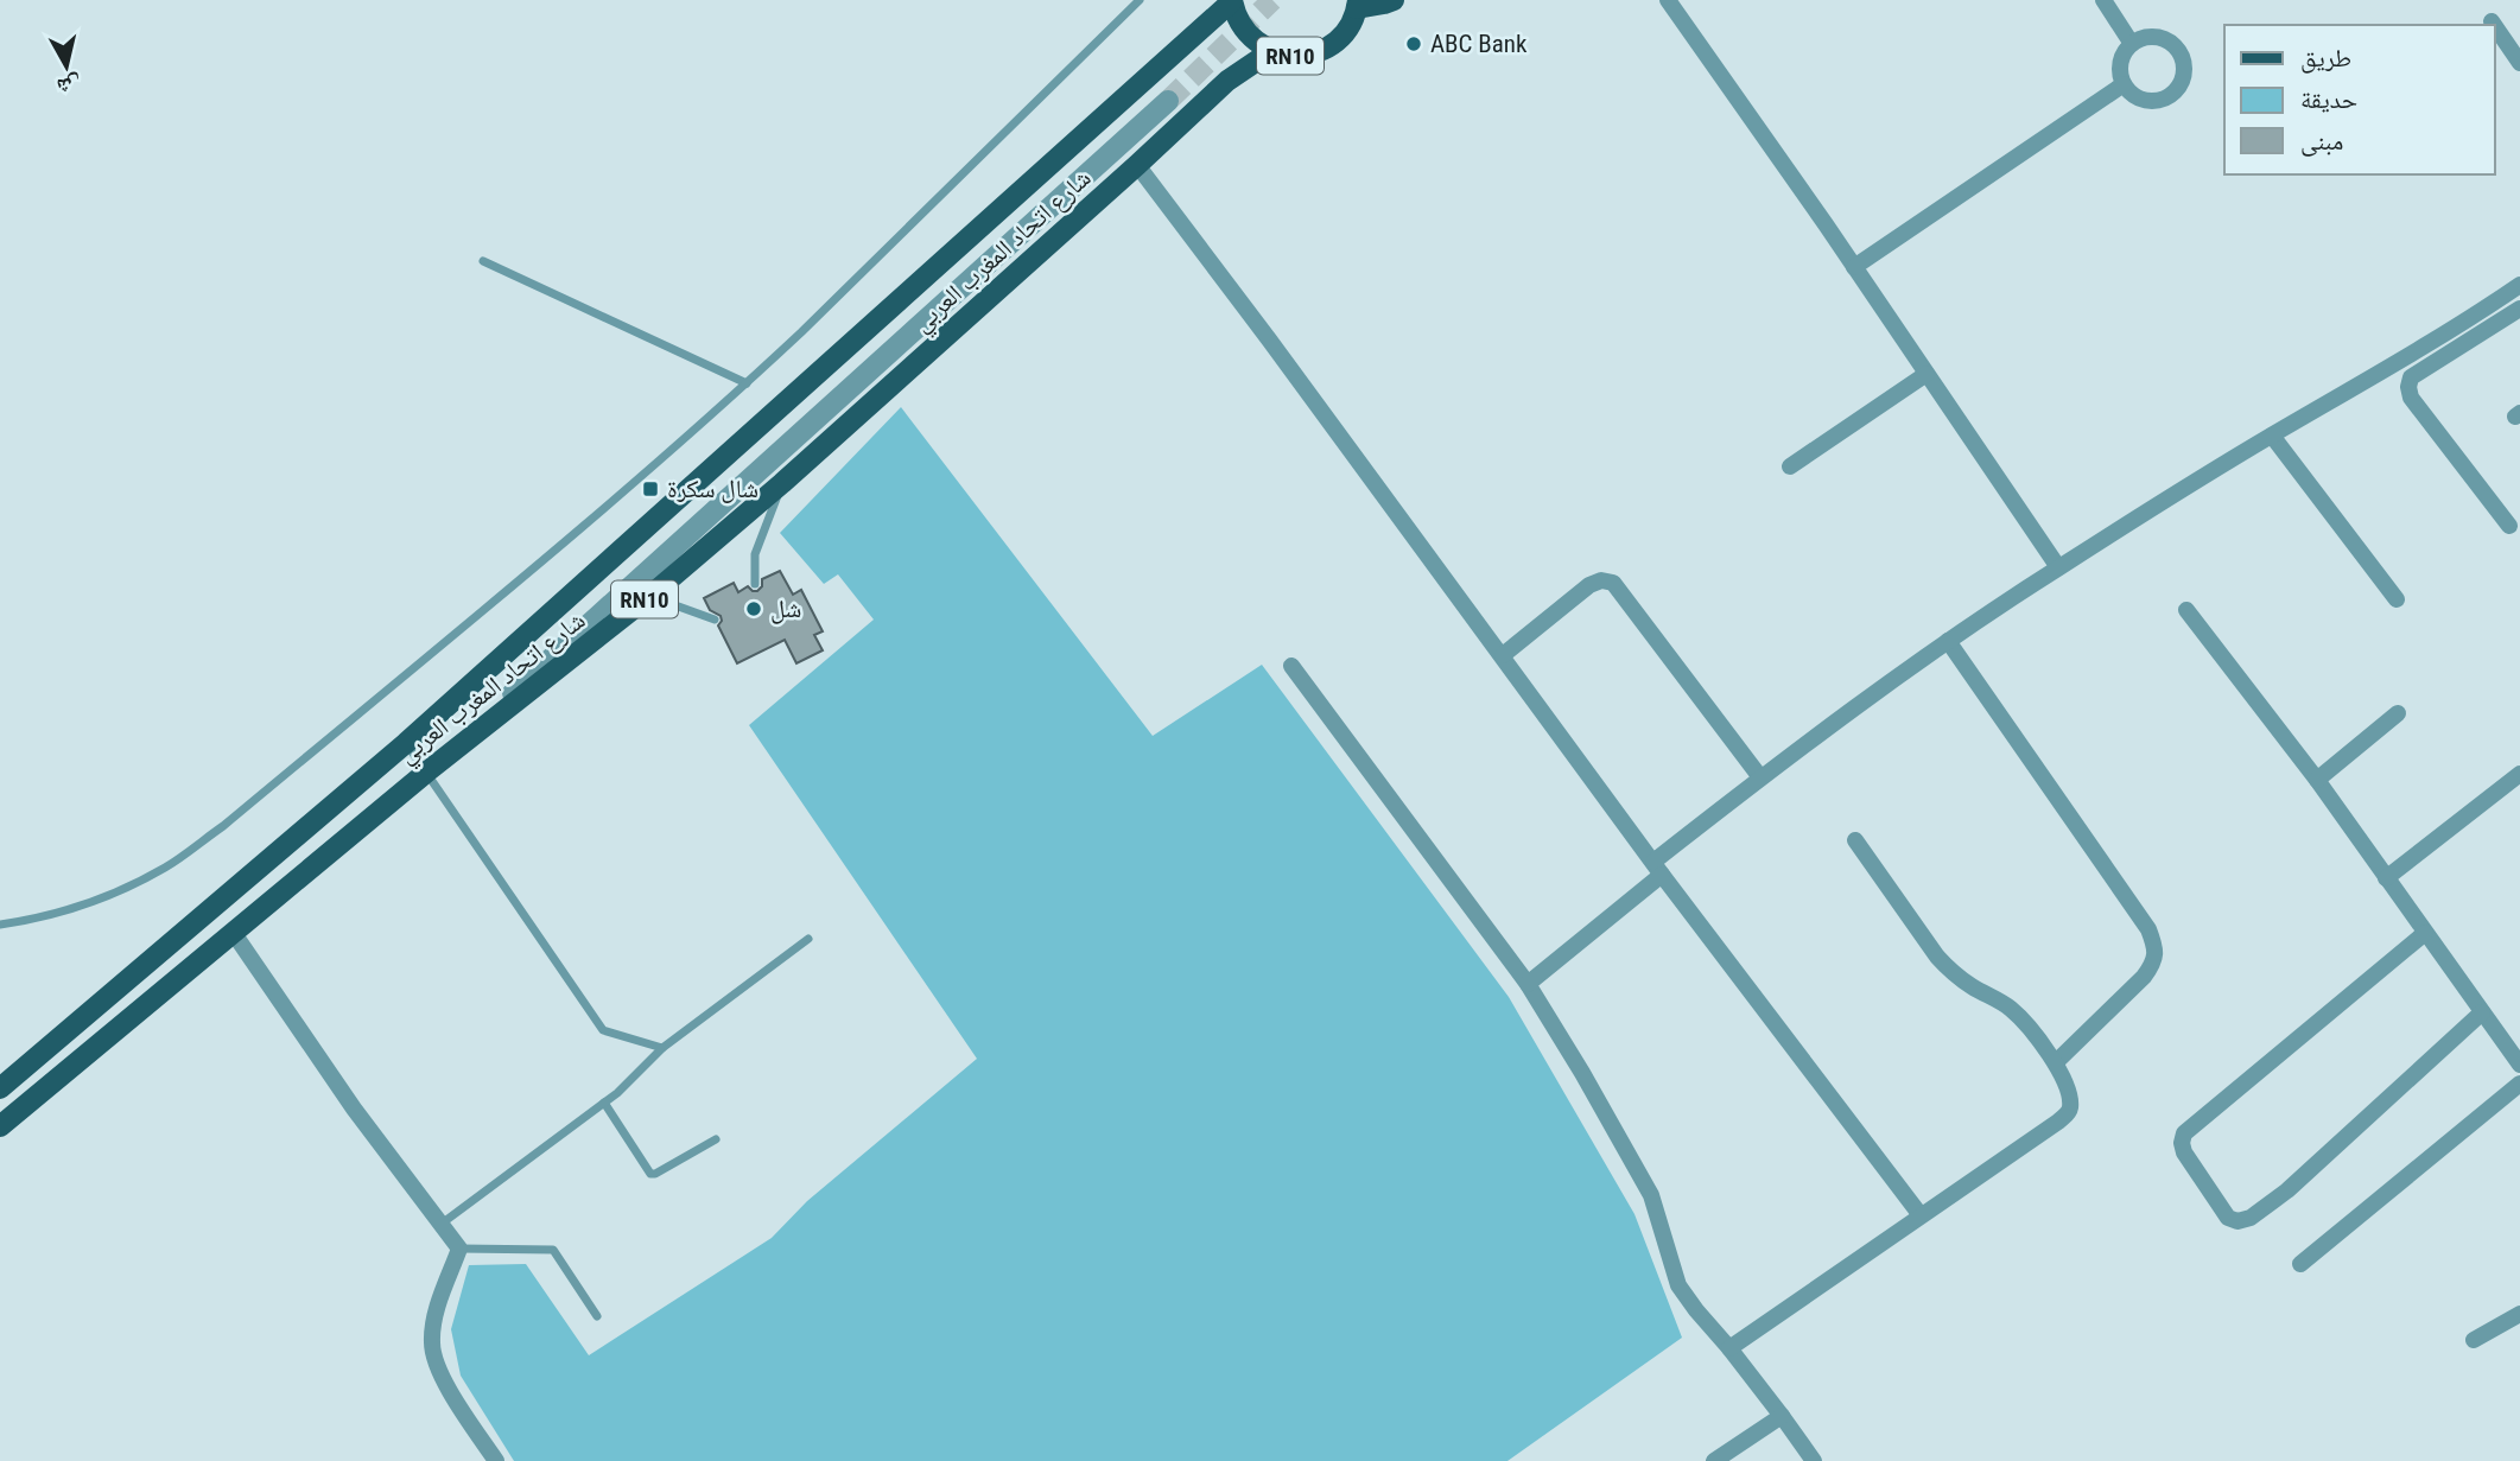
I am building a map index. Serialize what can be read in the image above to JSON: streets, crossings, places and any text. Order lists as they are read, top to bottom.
{
  "streets": {
    "main road": ["RN10", "شارع اتحاد المغرب العربي"]
  },
  "crossings": [
    ["RN10", "شارع اتحاد المغرب العربي"]
  ],
  "places": {
    "other": ["ABC Bank", "شل"],
    "transit": ["شال سكرة"]
  },
  "legend": ["طريق", "حديقة", "مبنى"],
  "north": "bottom"
}
